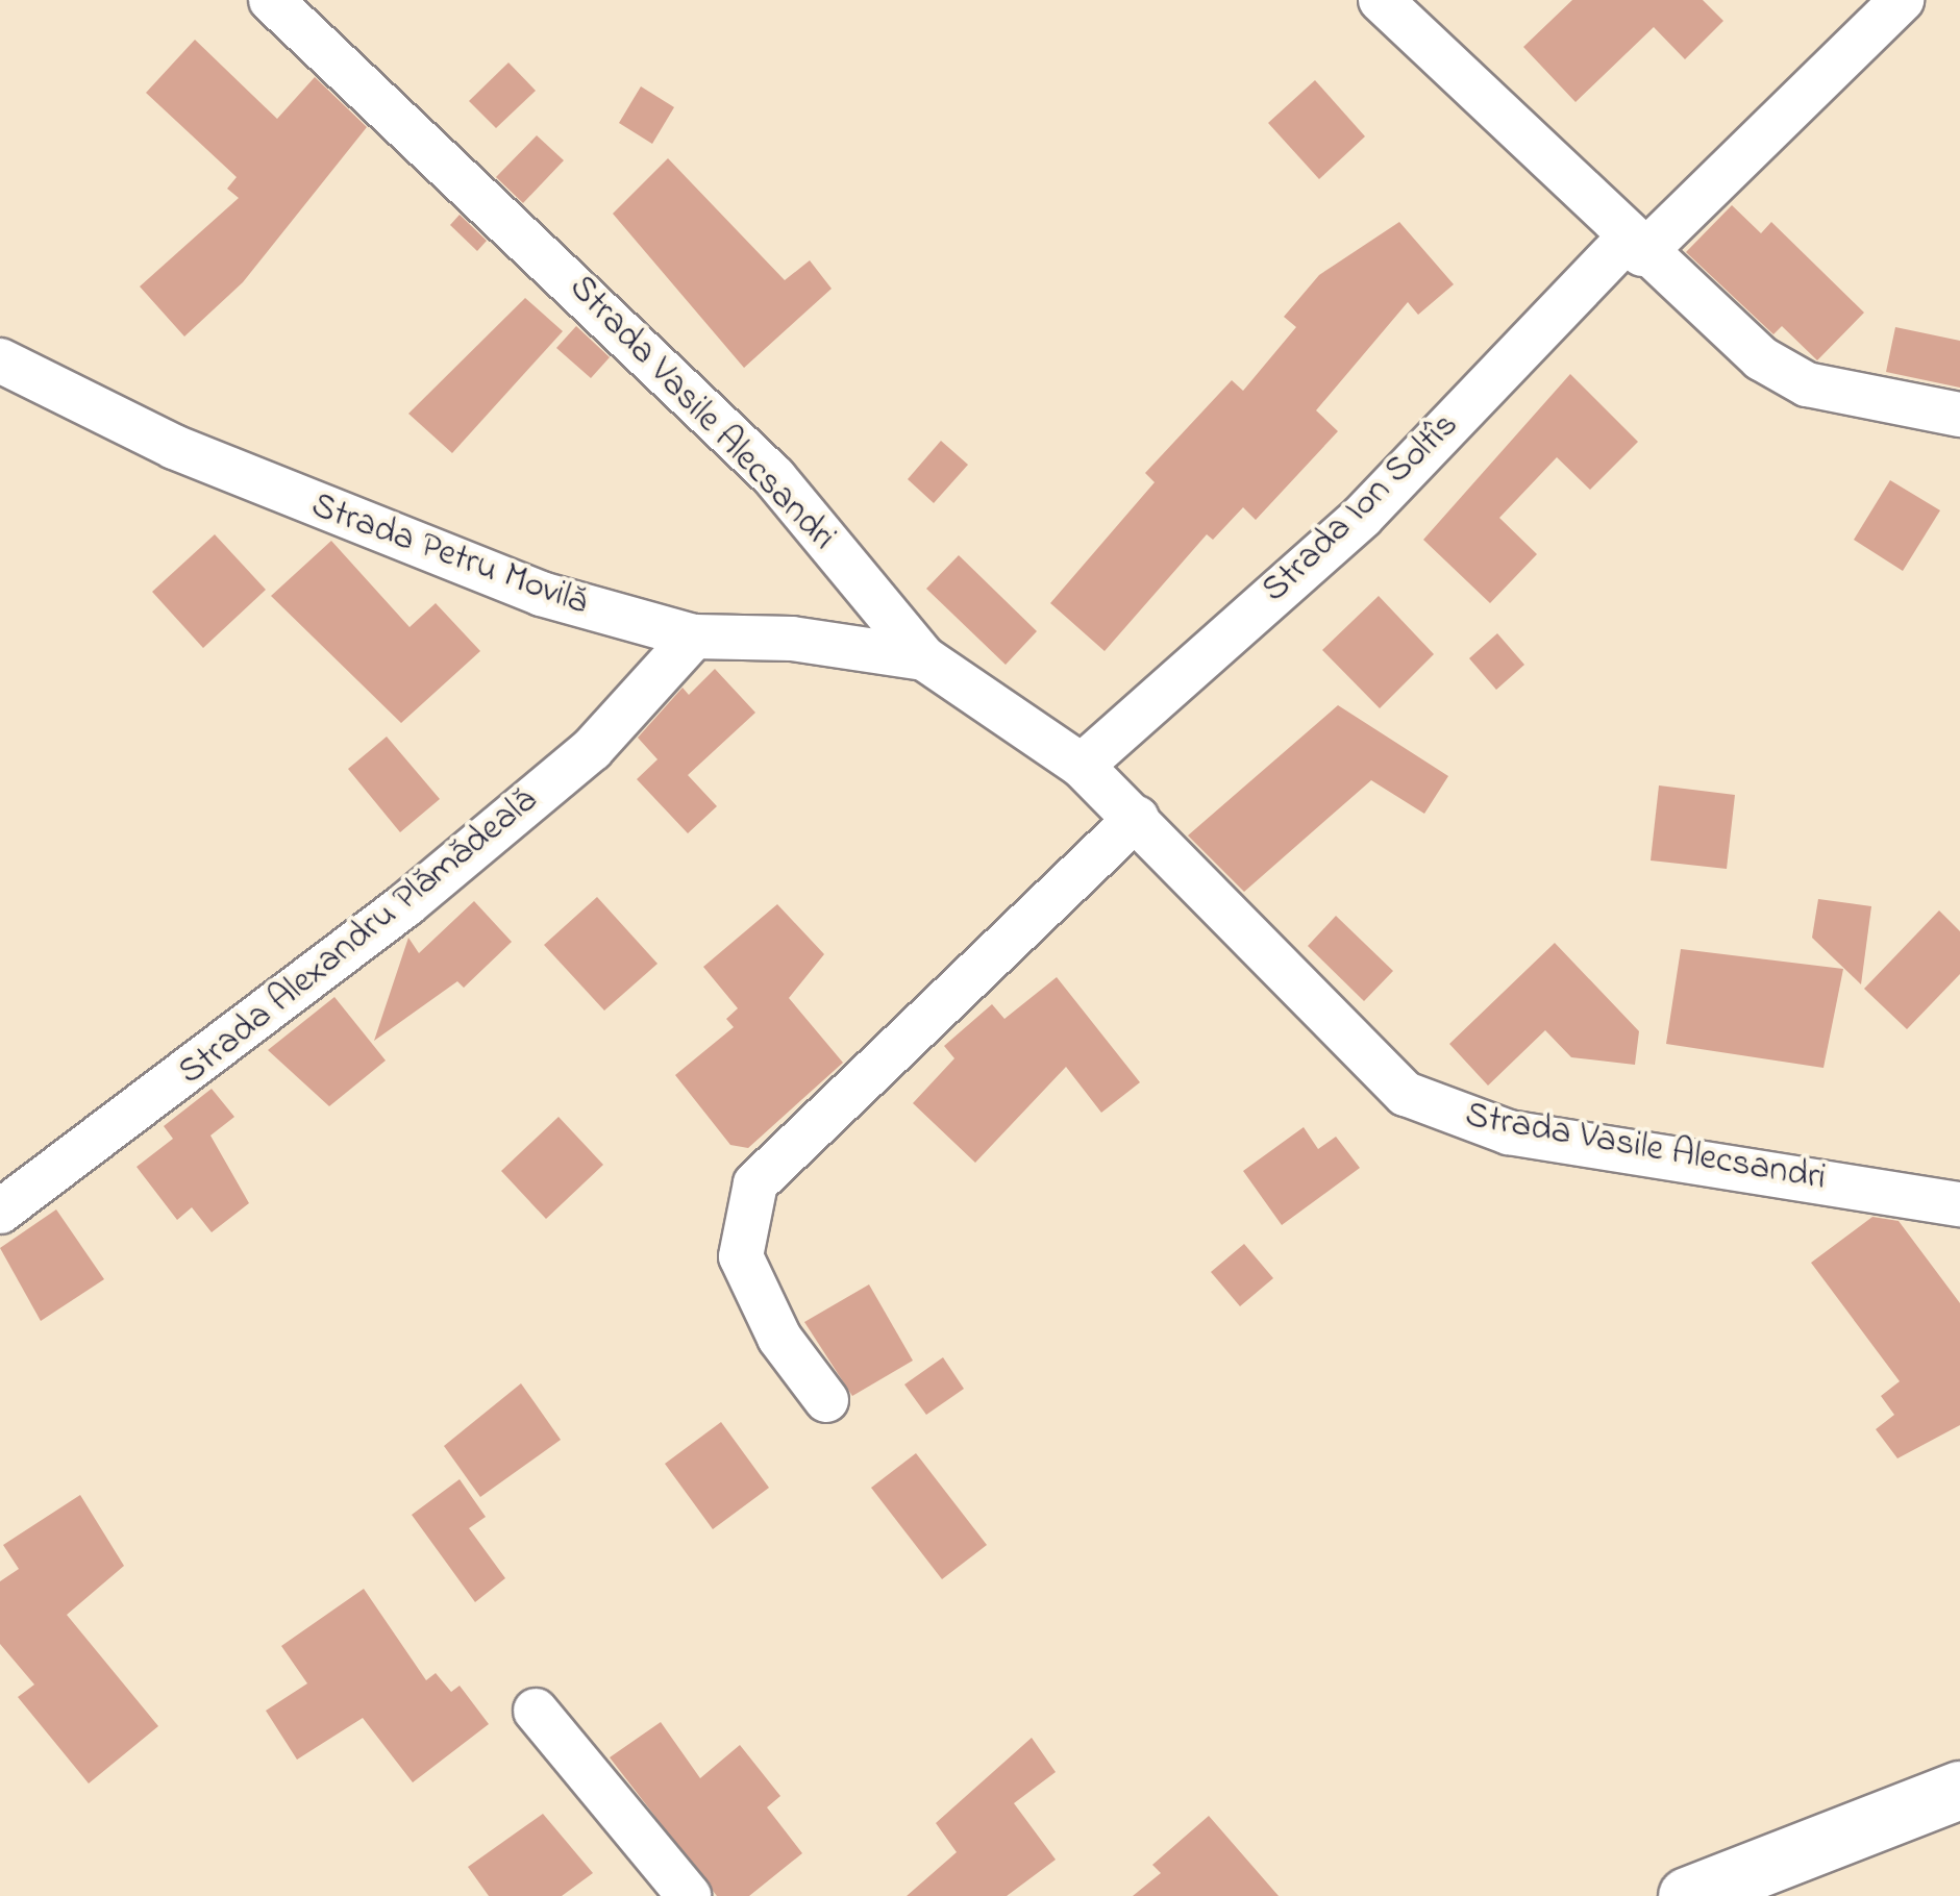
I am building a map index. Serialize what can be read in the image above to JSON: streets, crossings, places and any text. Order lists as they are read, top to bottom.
{
  "streets": {
    "street": [
      "Strada Vasile Alecsandri",
      "Strada Ion Soltîs",
      "Strada Petru Movilă",
      "Strada Alexandru Plămădeală"
    ]
  },
  "crossings": [
    ["Strada Vasile Alecsandri", "Strada Ion Soltîs"],
    ["Strada Vasile Alecsandri", "Strada Petru Movilă"],
    ["Strada Petru Movilă", "Strada Alexandru Plămădeală"]
  ]
}
